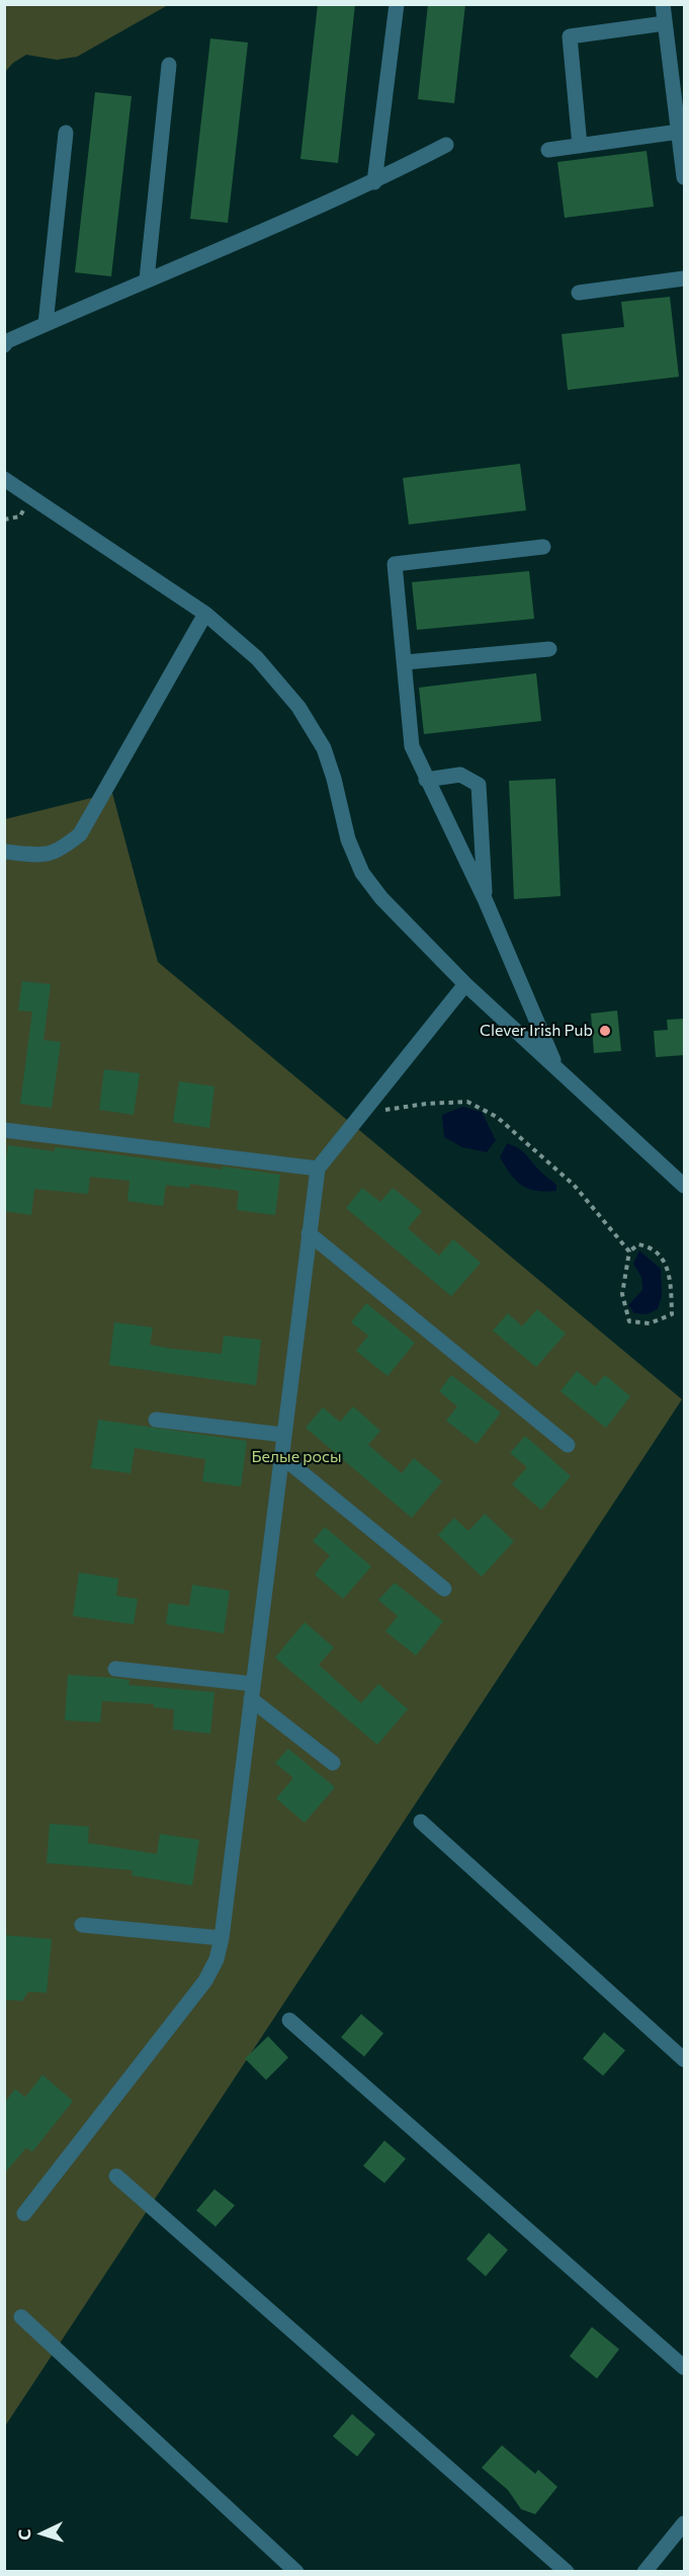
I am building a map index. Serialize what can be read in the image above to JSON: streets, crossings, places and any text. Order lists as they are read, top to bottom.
{
  "parks": ["Белые росы"],
  "places": ["Clever Irish Pub"],
  "north": "left"
}
